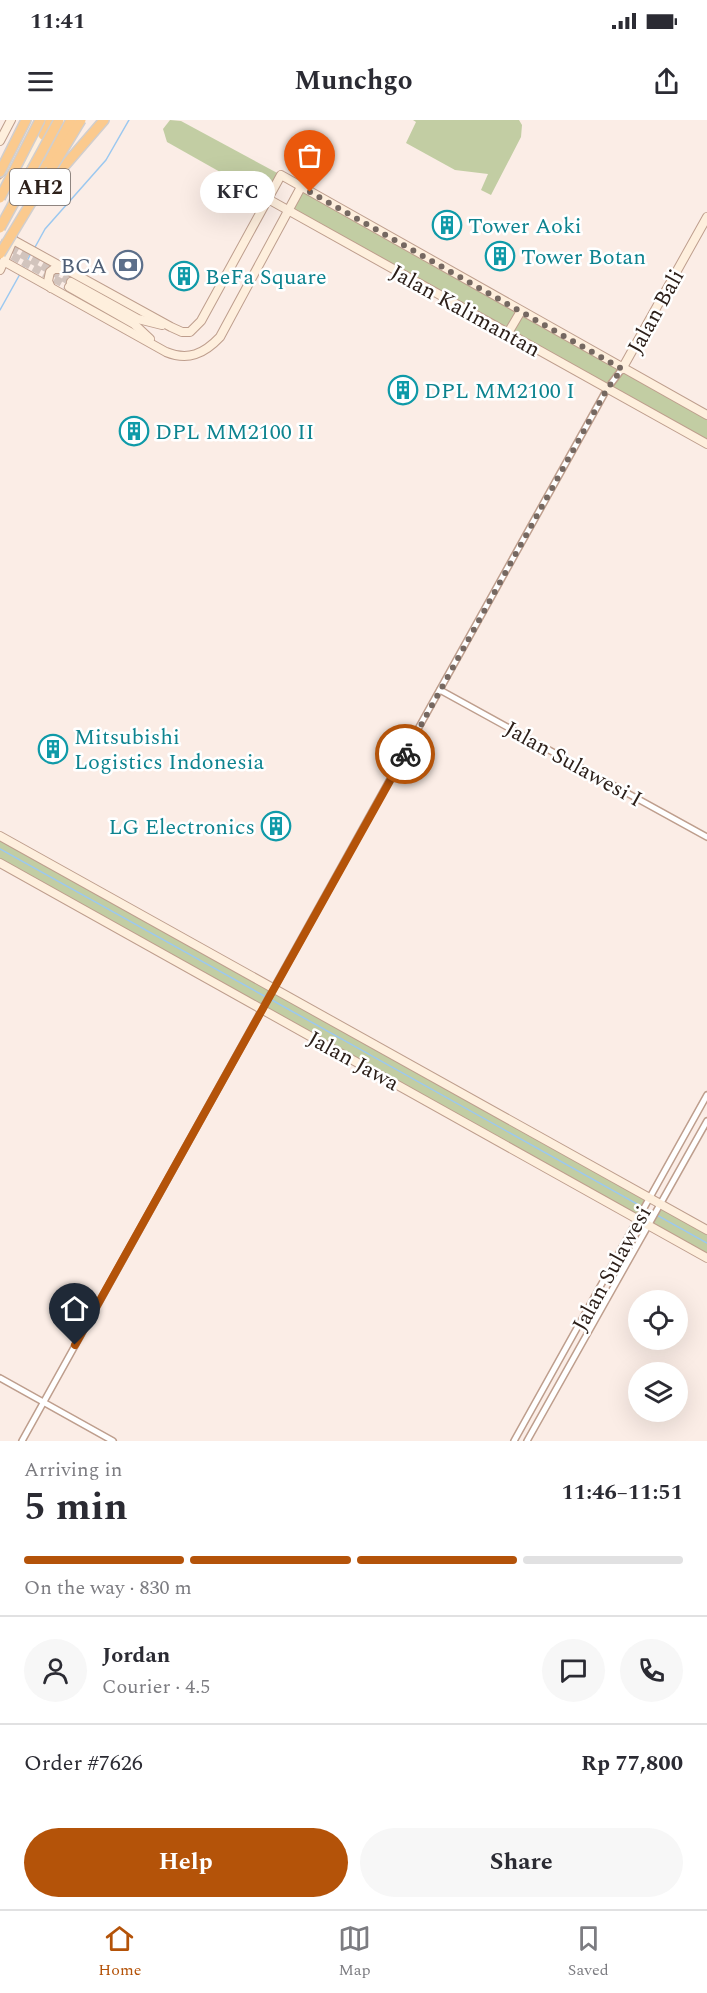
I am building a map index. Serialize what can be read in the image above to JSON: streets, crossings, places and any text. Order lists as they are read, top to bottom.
{
  "streets": {
    "highway": ["AH2"],
    "street": [
      "Jalan Kalimantan",
      "Jalan Bali",
      "Jalan Sulawesi I",
      "Jalan Jawa",
      "Jalan Sulawesi"
    ]
  },
  "crossings": [
    ["Jalan Kalimantan", "Jalan Bali"],
    ["Jalan Bali", "Jalan Sulawesi I"],
    ["Jalan Bali", "Jalan Jawa"],
    ["Jalan Jawa", "Jalan Sulawesi"]
  ],
  "places": {
    "other": ["KFC"],
    "building": [
      "Tower Aoki",
      "Tower Botan",
      "BeFa Square",
      "DPL MM2100 I",
      "DPL MM2100 II",
      "Mitsubishi Logistics Indonesia",
      "LG Electronics"
    ],
    "bank": ["BCA"]
  },
  "page": {
    "status": "11:41",
    "header": "Munchgo",
    "bubble": "KFC",
    "heading": ["5 min", "Arriving in", "11:46–11:51"],
    "panel": [
      "Jordan",
      "Courier · 4.5",
      "Order #7626",
      "Rp 77,800"
    ],
    "bar": "On the way · 830 m",
    "buttons": ["Help", "Share"],
    "tabs": ["Home", "Map", "Saved"]
  }
}
